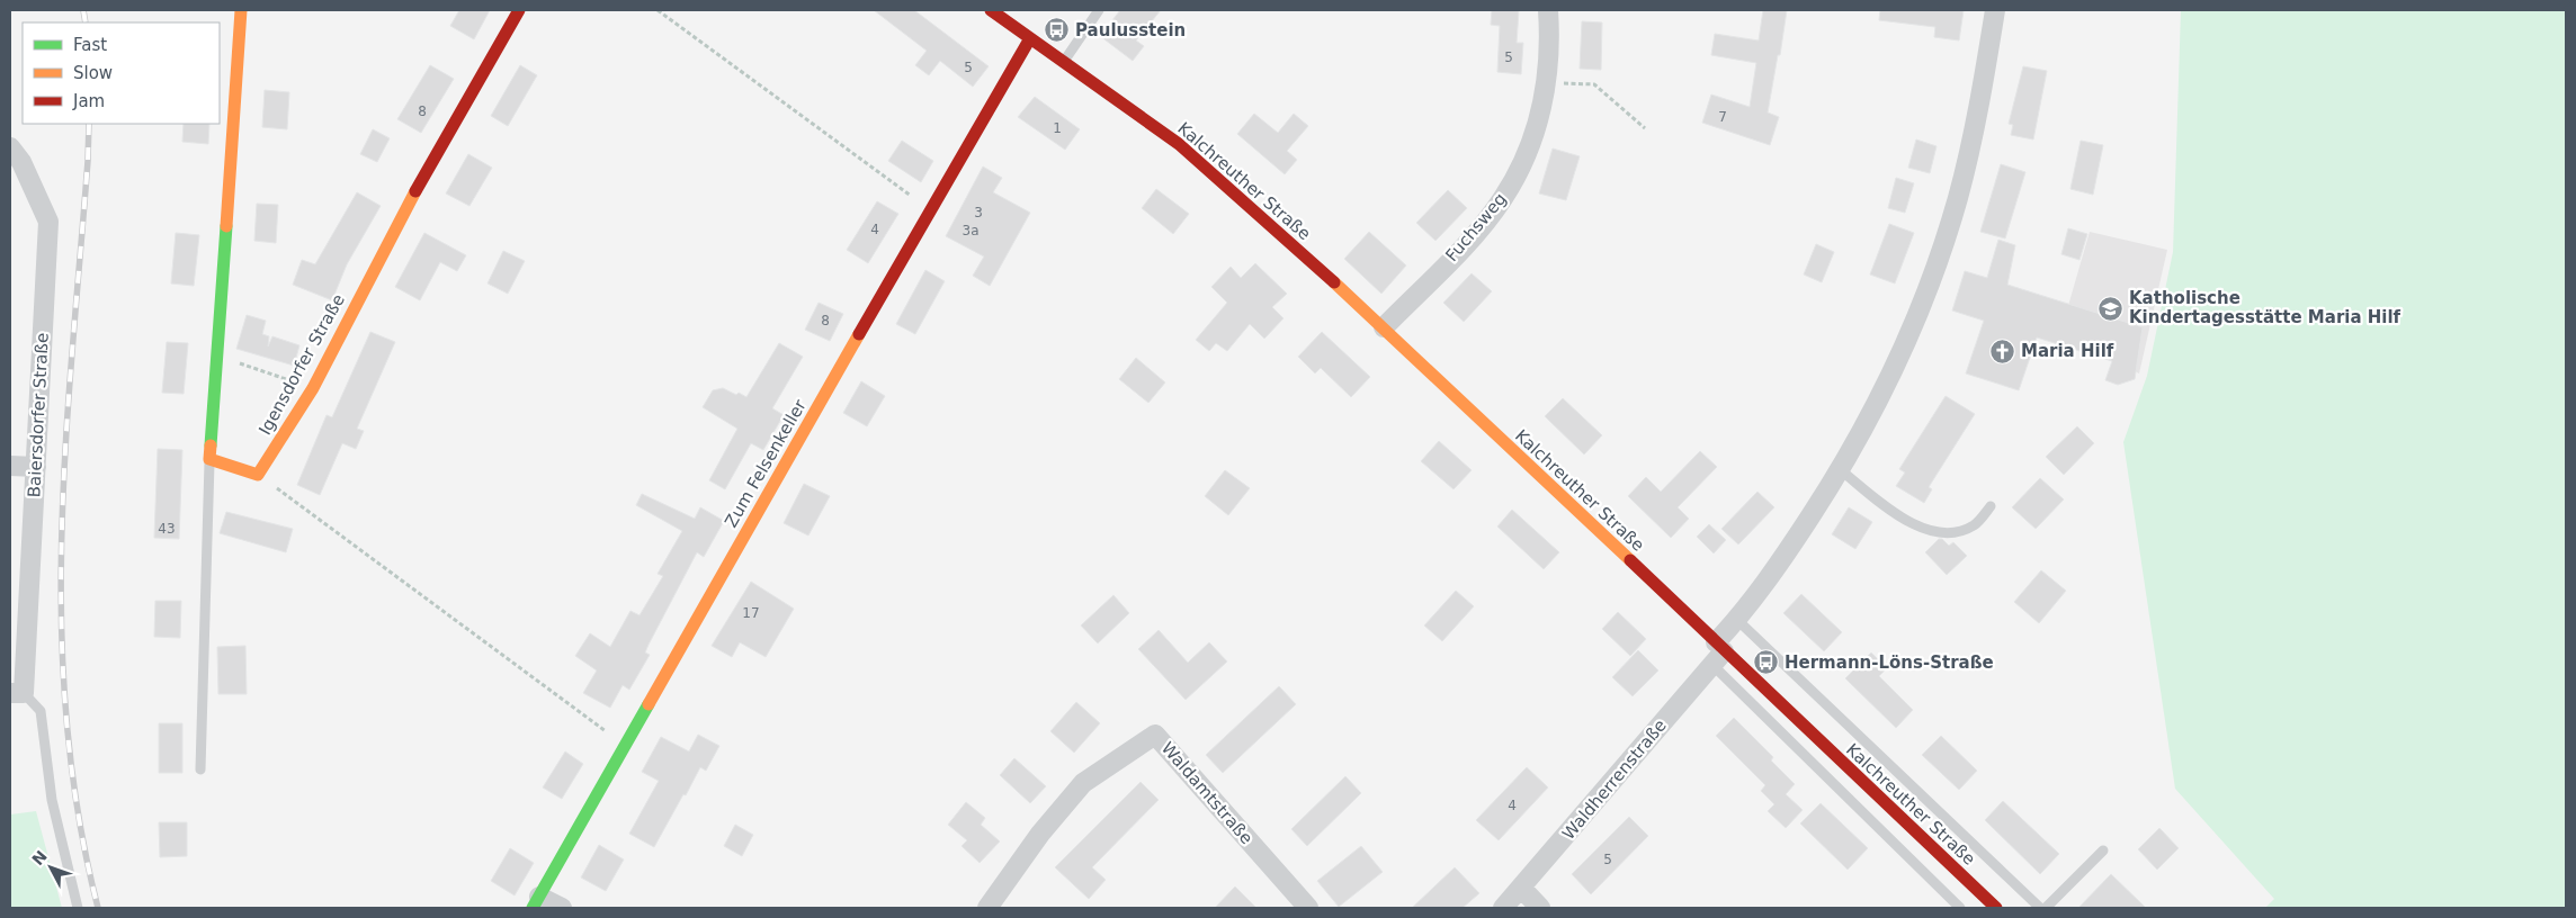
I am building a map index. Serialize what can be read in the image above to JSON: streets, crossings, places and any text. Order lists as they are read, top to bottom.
{
  "streets": {
    "street": [
      "Kalchreuther Straße",
      "Fuchsweg",
      "Igensdorfer Straße",
      "Baiersdorfer Straße",
      "Zum Felsenkeller",
      "Waldherrenstraße",
      "Waldamtstraße"
    ]
  },
  "crossings": [
    ["Kalchreuther Straße", "Fuchsweg"],
    ["Kalchreuther Straße", "Zum Felsenkeller"],
    ["Kalchreuther Straße", "Waldherrenstraße"]
  ],
  "places": {
    "bus stop": ["Paulusstein", "Hermann-Löns-Straße"],
    "school or university": ["Katholische Kindertagesstätte Maria Hilf"],
    "church": ["Maria Hilf"]
  },
  "house_numbers": [
    "5",
    "5",
    "8",
    "7",
    "1",
    "3",
    "4",
    "3a",
    "8",
    "43",
    "17",
    "4",
    "5"
  ],
  "legend": ["Fast", "Slow", "Jam"],
  "north": "top left"
}
